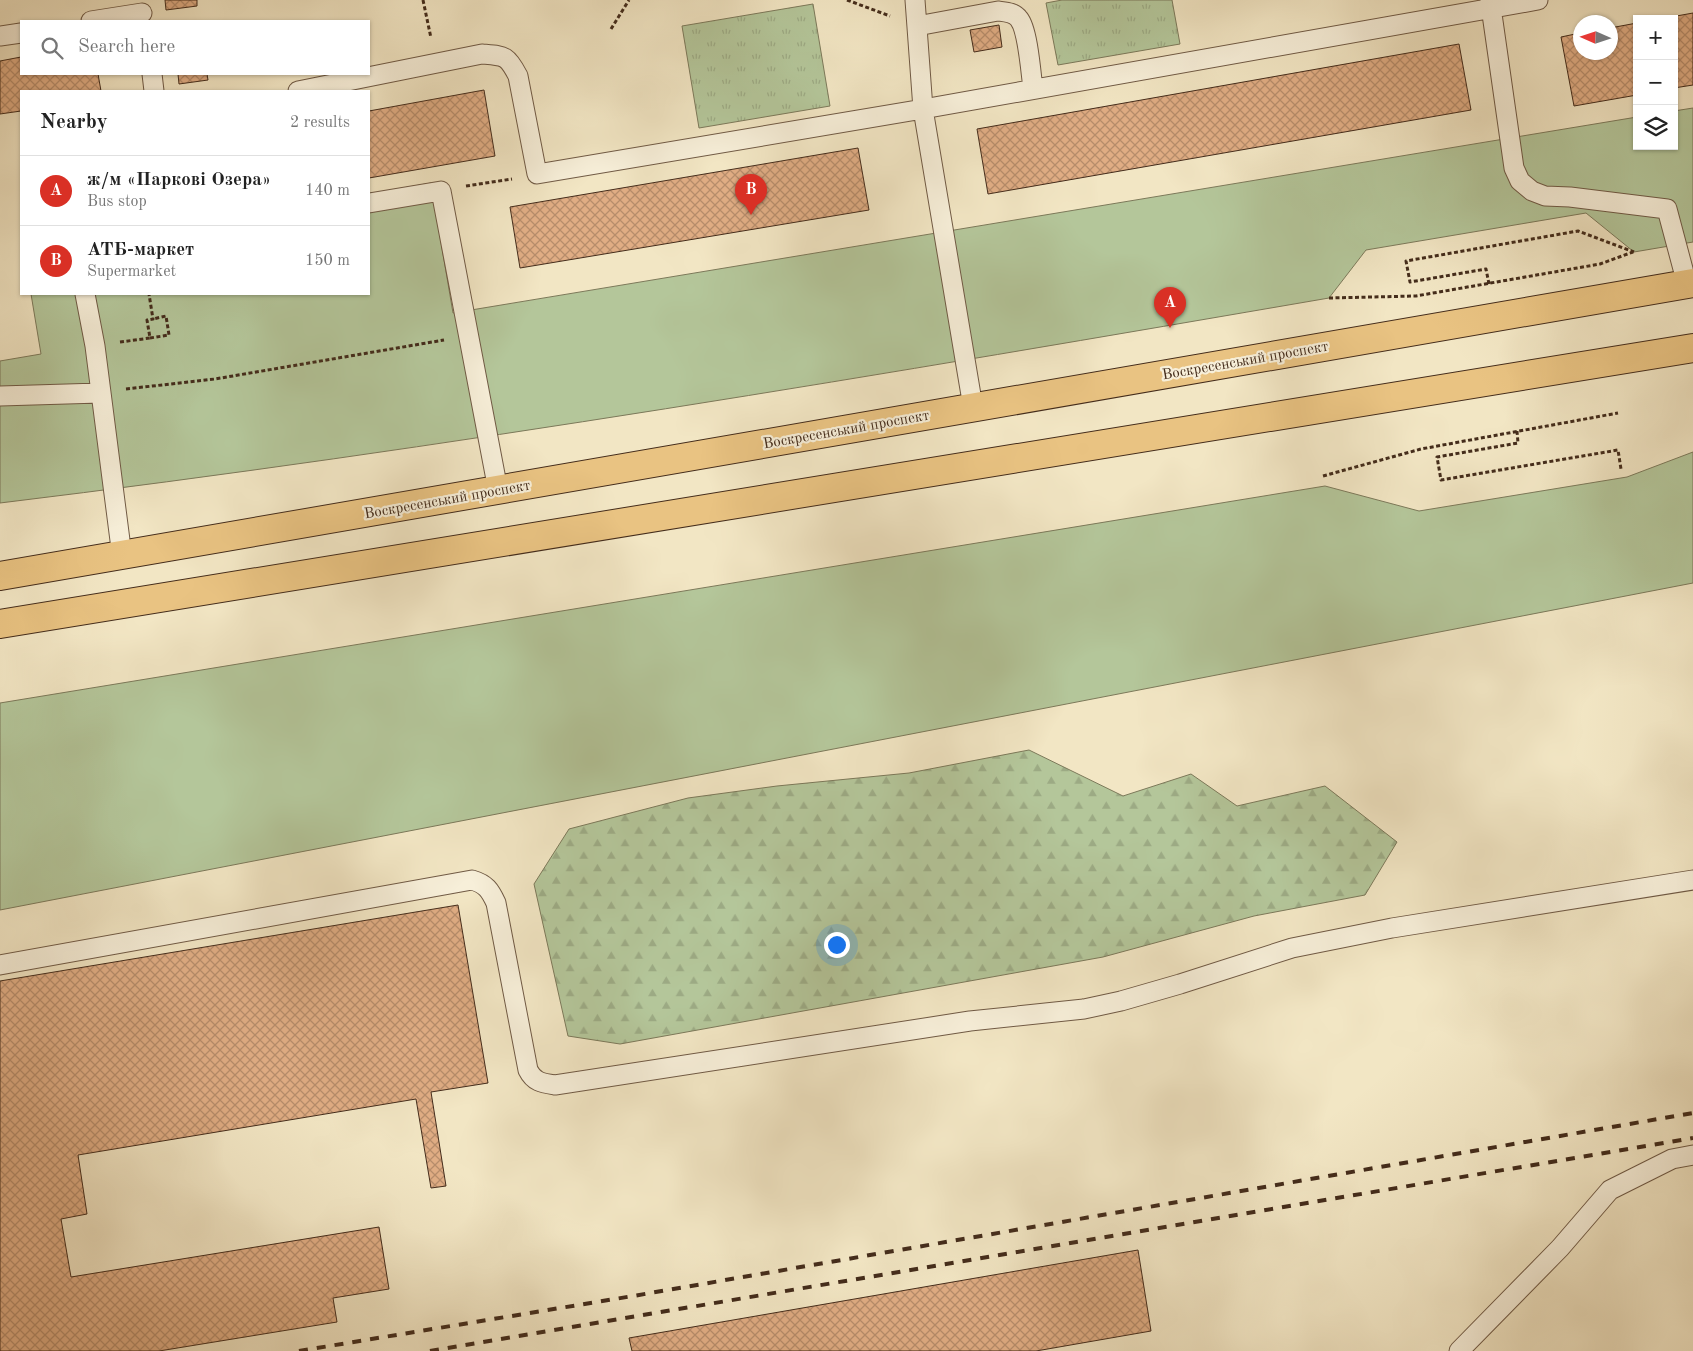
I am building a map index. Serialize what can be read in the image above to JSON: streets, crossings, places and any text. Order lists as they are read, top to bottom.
{
  "streets": {
    "main road": ["Воскресенський проспект"]
  },
  "north": "left",
  "page": {
    "map_buttons": ["+", "−"],
    "search": "Search here",
    "heading": ["Nearby", "2 results"],
    "list": [
      {
        "mark": "A",
        "name": "ж/м «Паркові Озера»",
        "note": "Bus stop",
        "value": "140 m"
      },
      {
        "mark": "B",
        "name": "АТБ-маркет",
        "note": "Supermarket",
        "value": "150 m"
      }
    ],
    "pins": ["B", "A"]
  }
}
